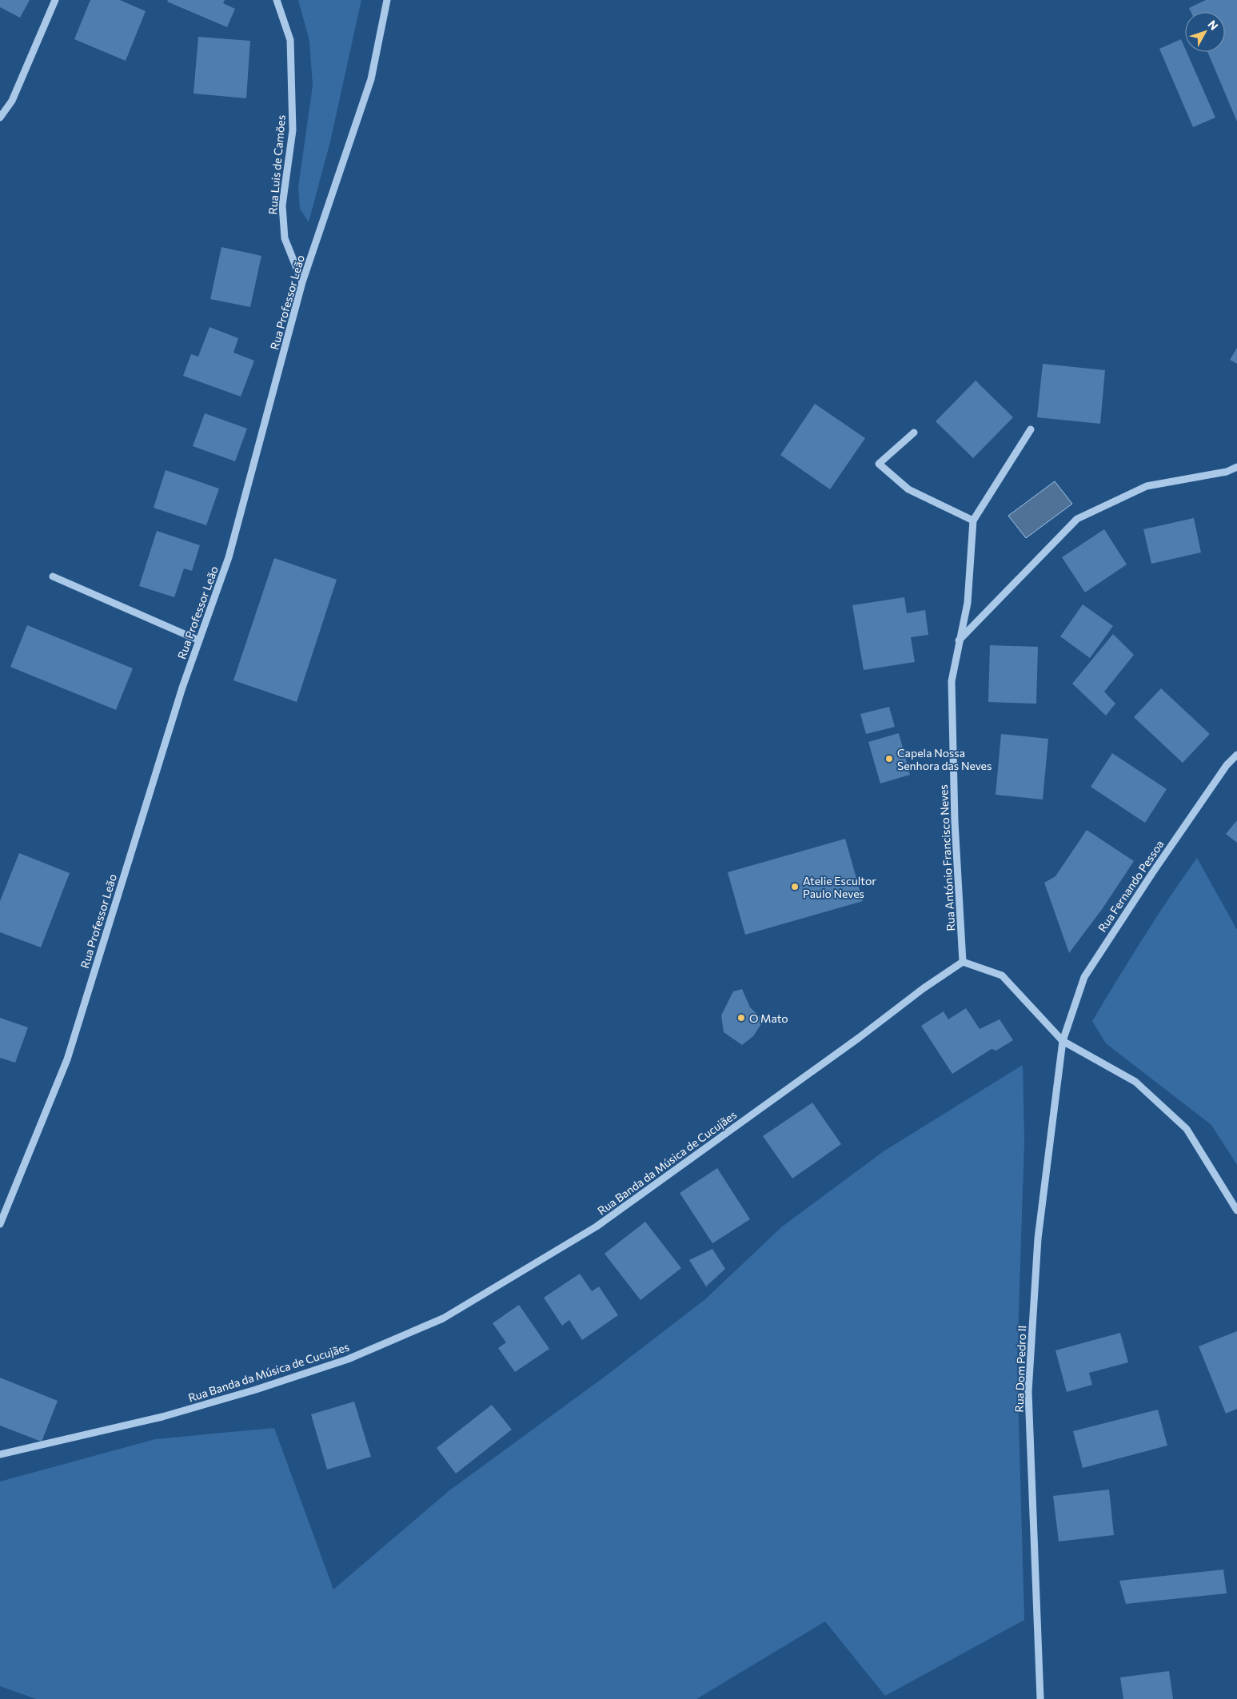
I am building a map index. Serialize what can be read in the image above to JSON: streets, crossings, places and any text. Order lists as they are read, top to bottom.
{
  "streets": {
    "street": [
      "Rua Luis de Camões",
      "Rua Professor Leão",
      "Rua António Francisco Neves",
      "Rua Fernando Pessoa",
      "Rua Banda da Música de Cucujães",
      "Rua Dom Pedro II"
    ]
  },
  "crossings": [
    ["Rua Luis de Camões", "Rua Professor Leão"],
    ["Rua António Francisco Neves", "Rua Banda da Música de Cucujães"],
    ["Rua Fernando Pessoa", "Rua Dom Pedro II"]
  ],
  "places": ["Capela Nossa Senhora das Neves", "Atelie Escultor Paulo Neves", "O Mato"],
  "north": "top right"
}
